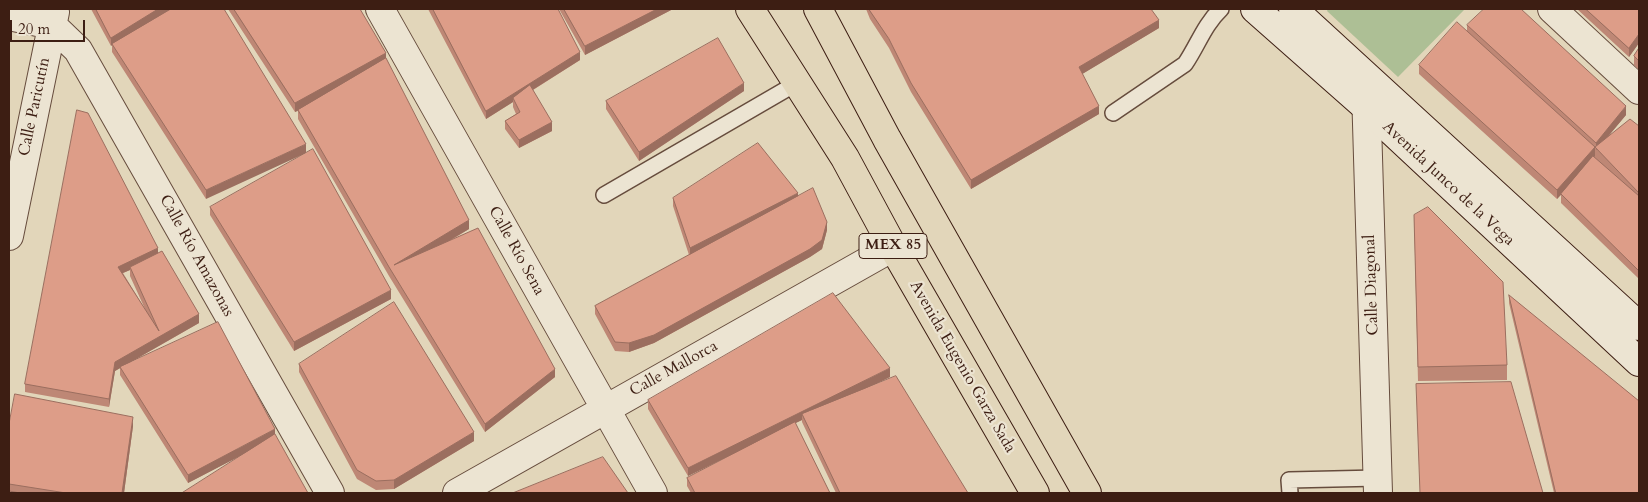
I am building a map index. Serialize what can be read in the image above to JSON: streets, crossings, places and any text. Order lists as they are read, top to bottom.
{
  "streets": {
    "highway": ["MEX 85", "Avenida Eugenio Garza Sada"],
    "street": [
      "Calle Paricutín",
      "Avenida Junco de la Vega",
      "Calle Río Sena",
      "Calle Río Amazonas",
      "Calle Diagonal",
      "Calle Mallorca"
    ]
  },
  "crossings": [
    ["Calle Paricutín", "Calle Río Amazonas"],
    ["Avenida Junco de la Vega", "Calle Diagonal"],
    ["Calle Río Sena", "Calle Mallorca"],
    ["Avenida Eugenio Garza Sada", "Calle Mallorca"]
  ],
  "scale_bar": "20 m"
}
